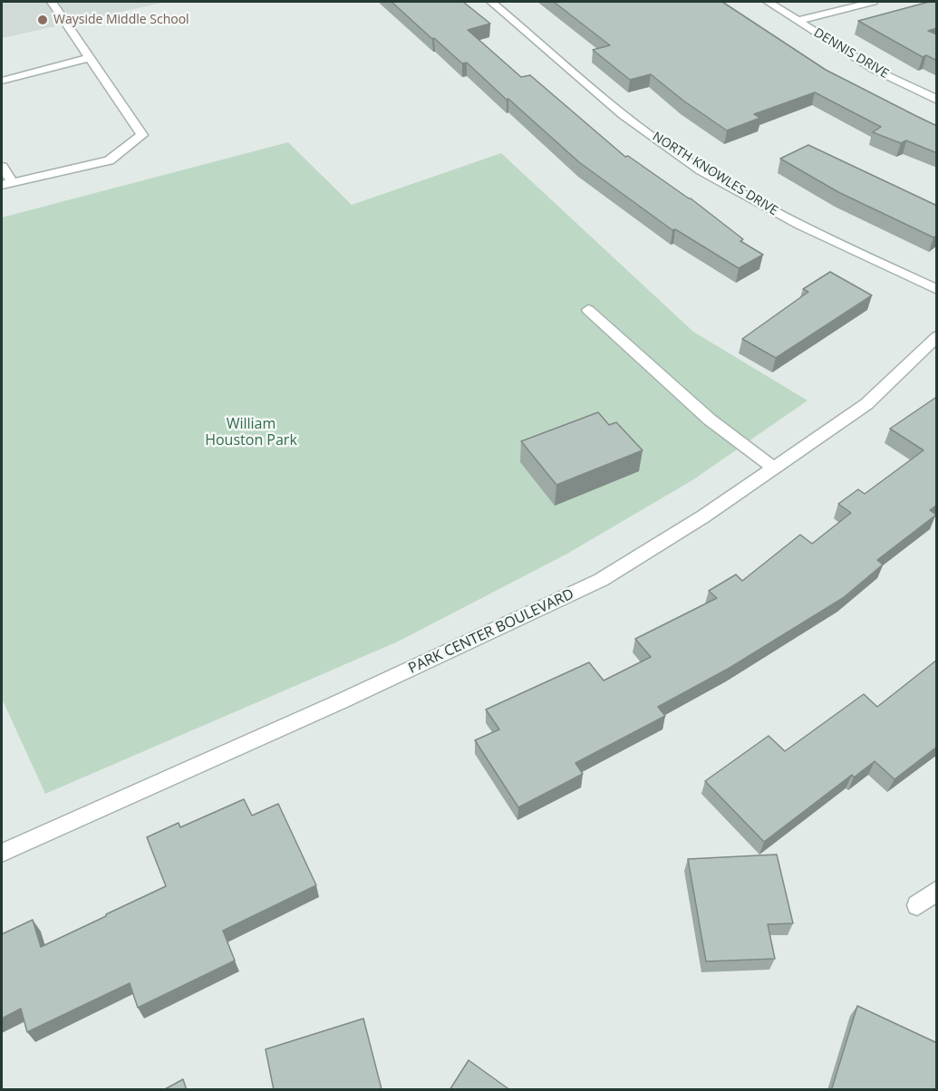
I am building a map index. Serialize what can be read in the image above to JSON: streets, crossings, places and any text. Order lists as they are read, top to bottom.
{
  "streets": {
    "street": ["DENNIS DRIVE", "NORTH KNOWLES DRIVE", "PARK CENTER BOULEVARD"]
  },
  "parks": ["William Houston Park"],
  "places": ["Wayside Middle School"]
}
